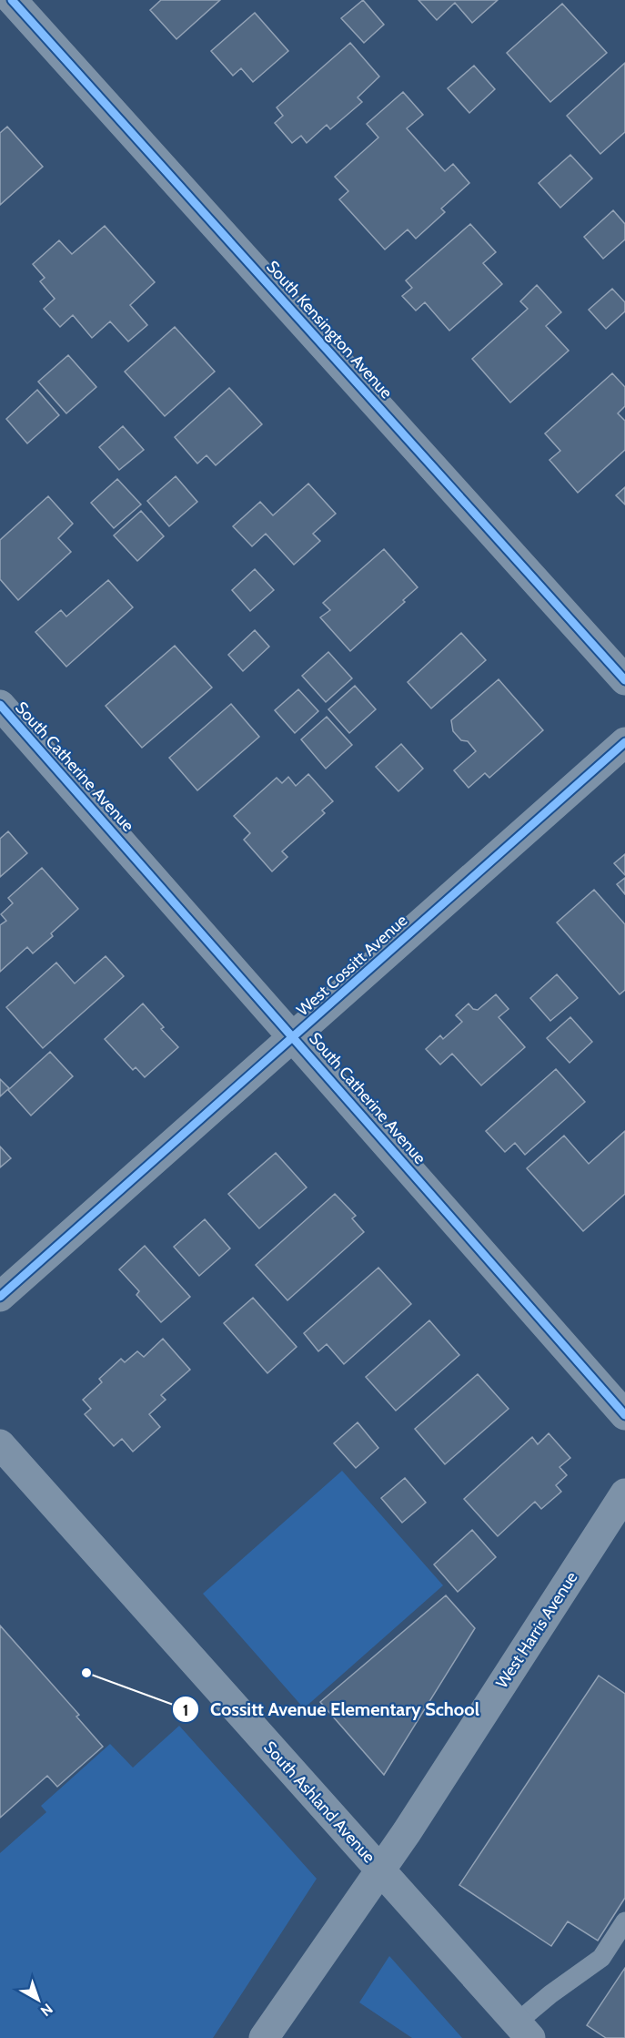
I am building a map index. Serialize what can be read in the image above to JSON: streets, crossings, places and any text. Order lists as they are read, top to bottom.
{
  "streets": {
    "street": [
      "South Kensington Avenue",
      "South Catherine Avenue",
      "West Cossitt Avenue",
      "West Harris Avenue",
      "South Ashland Avenue"
    ]
  },
  "crossings": [
    ["South Catherine Avenue", "West Cossitt Avenue"],
    ["West Harris Avenue", "South Ashland Avenue"]
  ],
  "places": ["Cossitt Avenue Elementary School"],
  "north": "bottom right"
}
